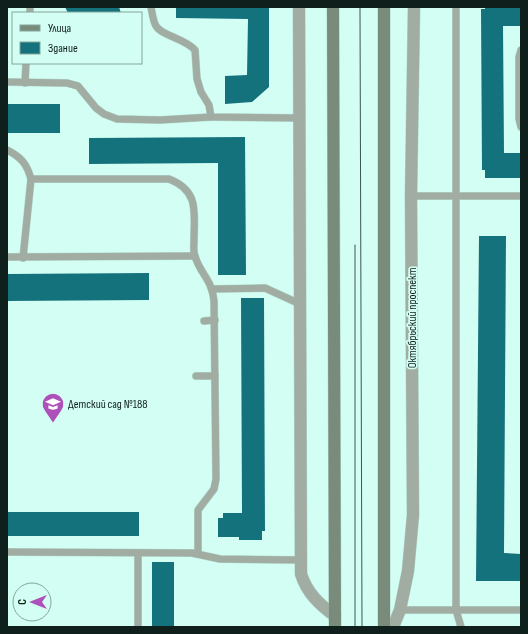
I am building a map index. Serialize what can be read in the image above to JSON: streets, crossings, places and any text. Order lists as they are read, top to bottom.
{
  "streets": {
    "street": ["Октябрьский проспект"]
  },
  "places": {
    "school or university": ["Детский сад №188"]
  },
  "legend": ["Улица", "Здание"],
  "north": "left"
}
